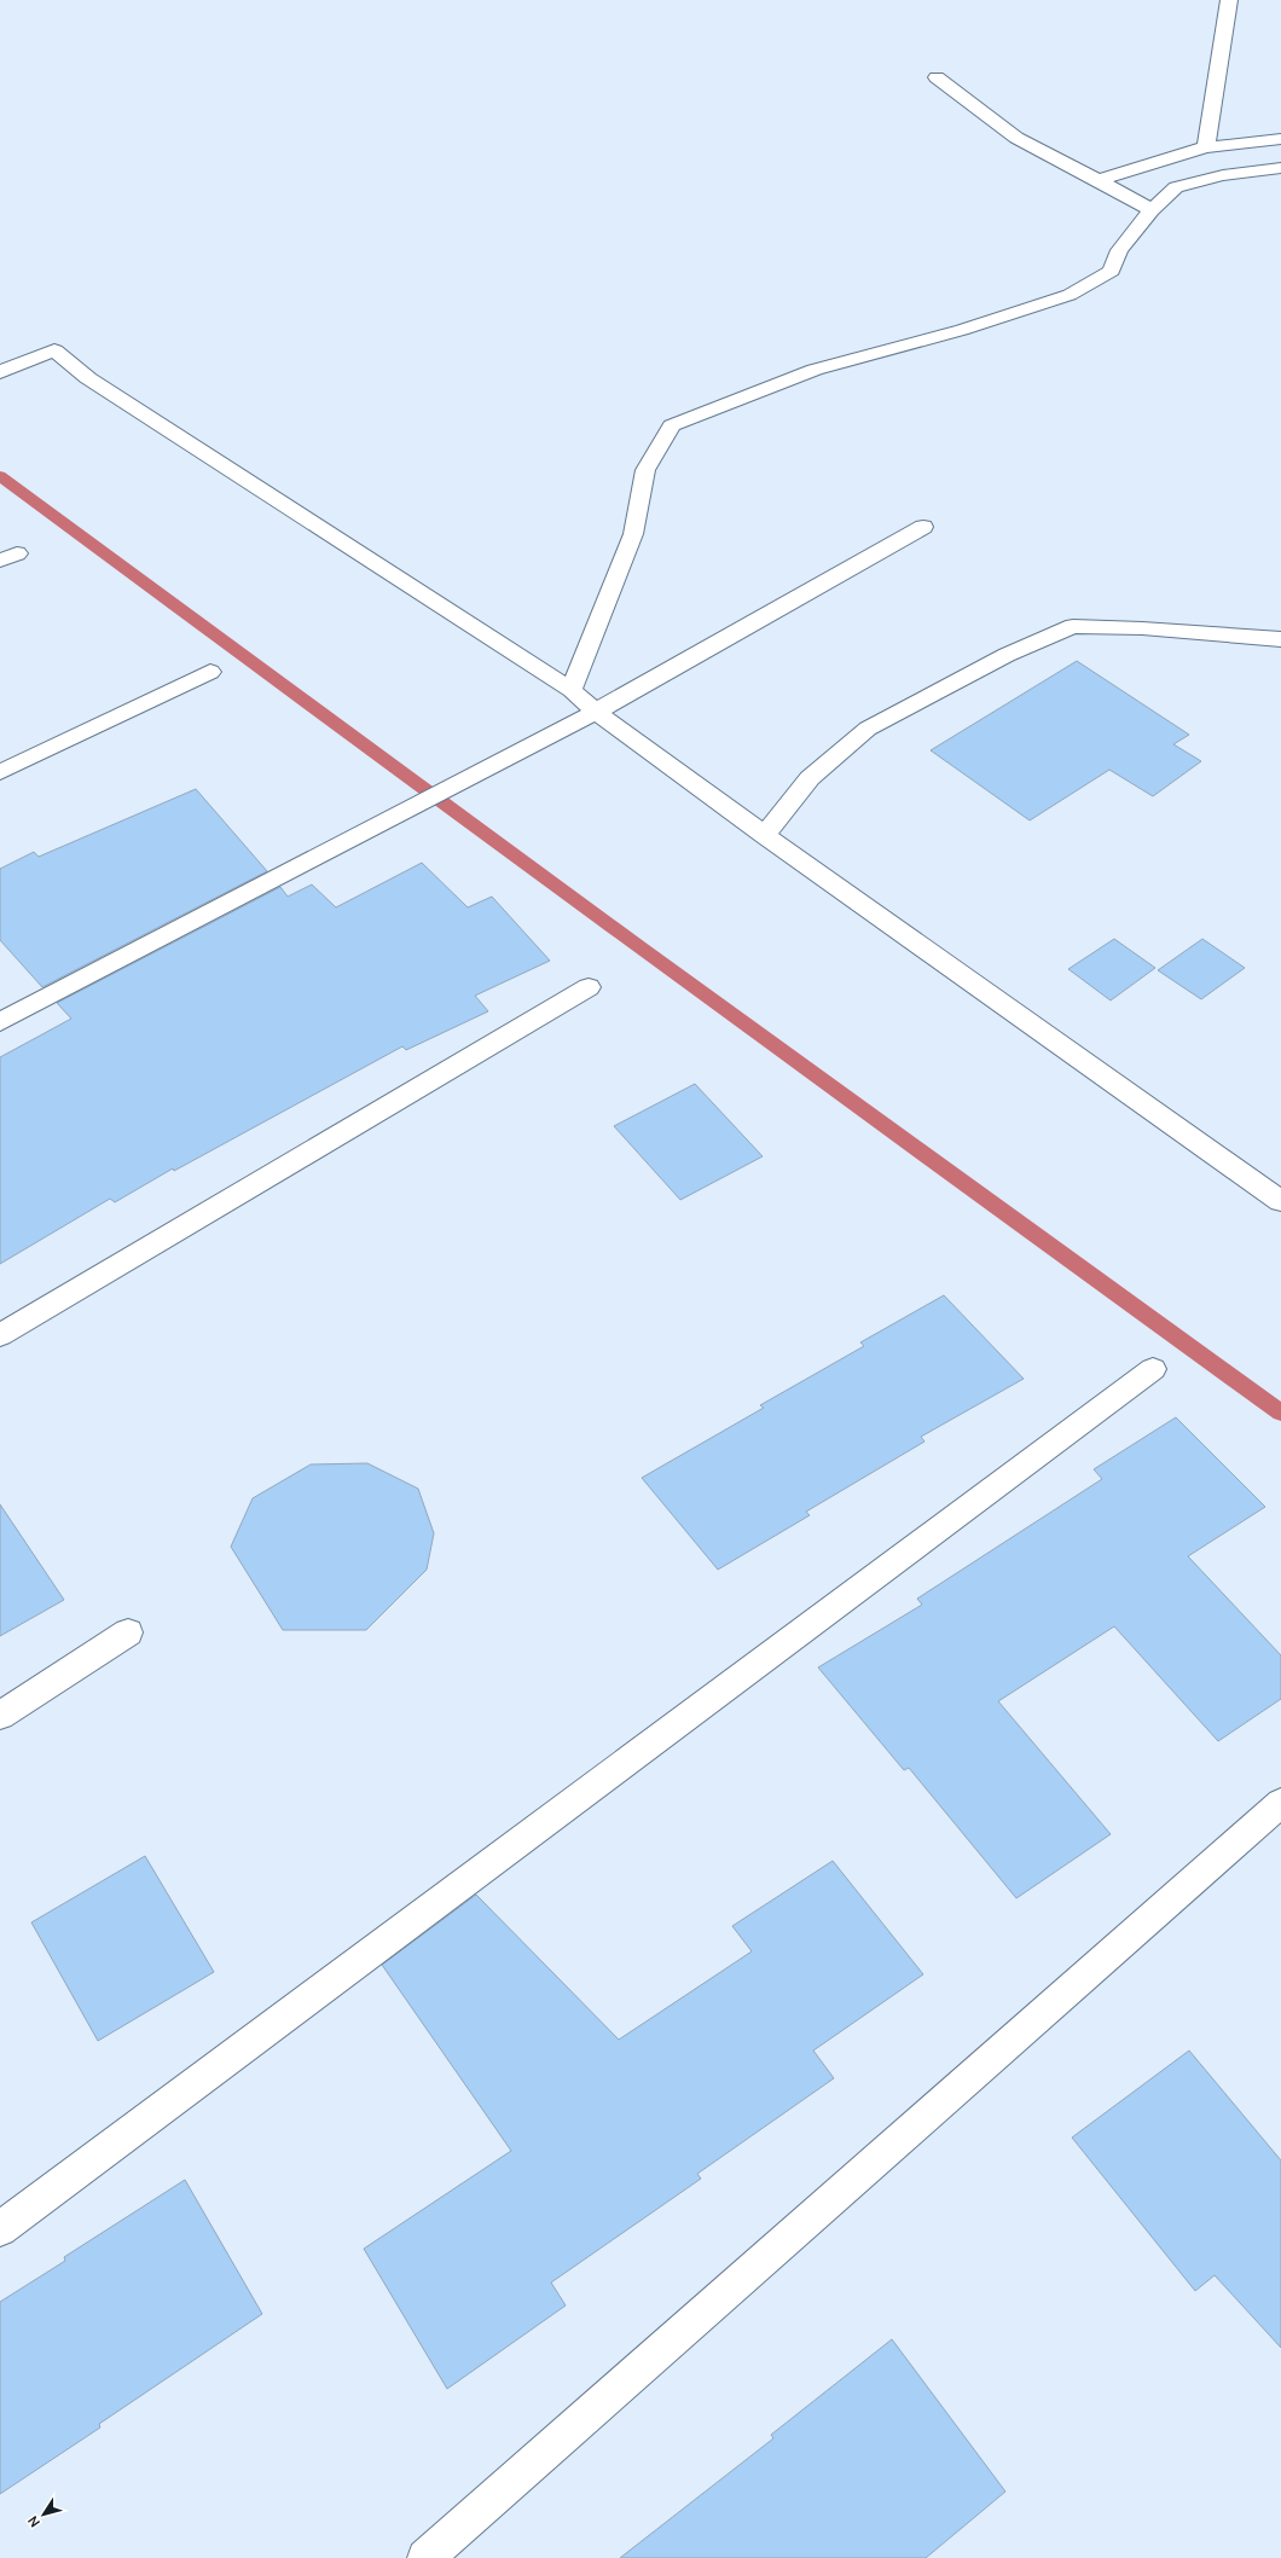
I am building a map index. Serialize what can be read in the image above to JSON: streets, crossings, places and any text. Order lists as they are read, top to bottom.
{
  "north": "bottom left"
}
